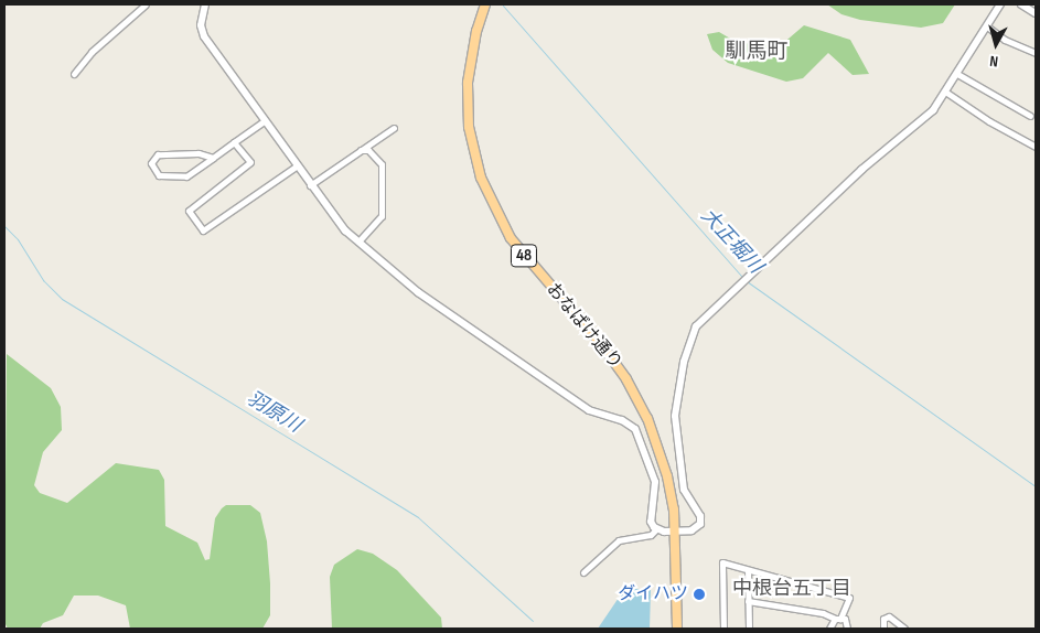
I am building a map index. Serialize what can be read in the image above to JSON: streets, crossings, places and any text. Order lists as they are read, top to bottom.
{
  "streets": {
    "main road": ["48", "おなばけ通り"]
  },
  "districts": ["馴馬町", "中根台五丁目"],
  "water": ["大正堀川", "羽原川"],
  "places": ["ダイハツ"],
  "north": "bottom"
}
